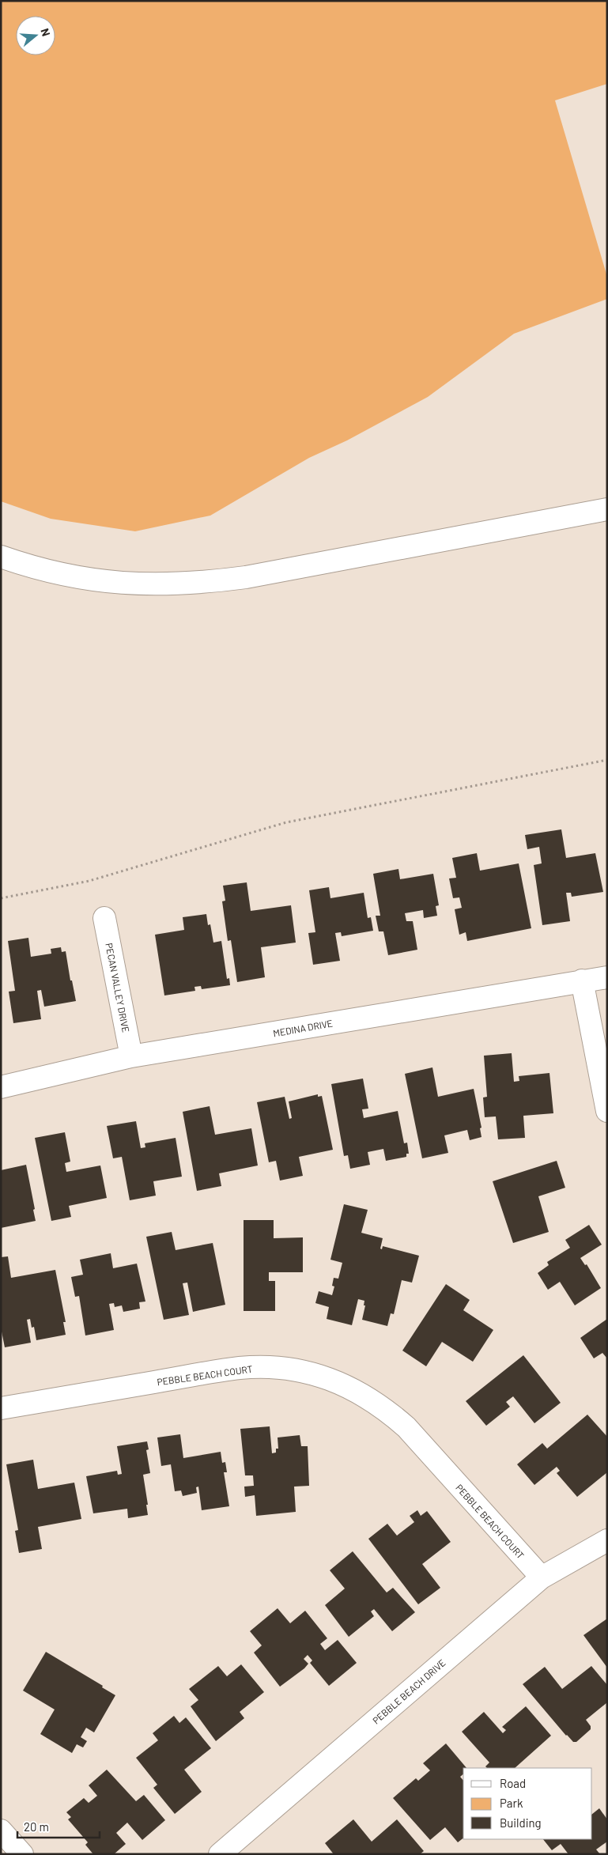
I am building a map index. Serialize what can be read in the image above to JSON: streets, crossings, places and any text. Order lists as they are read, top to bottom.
{
  "streets": {
    "street": [
      "PECAN VALLEY DRIVE",
      "MEDINA DRIVE",
      "PEBBLE BEACH COURT",
      "PEBBLE BEACH DRIVE"
    ]
  },
  "crossings": [
    ["PECAN VALLEY DRIVE", "MEDINA DRIVE"],
    ["PEBBLE BEACH COURT", "PEBBLE BEACH DRIVE"]
  ],
  "legend": ["Road", "Park", "Building"],
  "scale_bar": "20 m",
  "north": "right"
}
